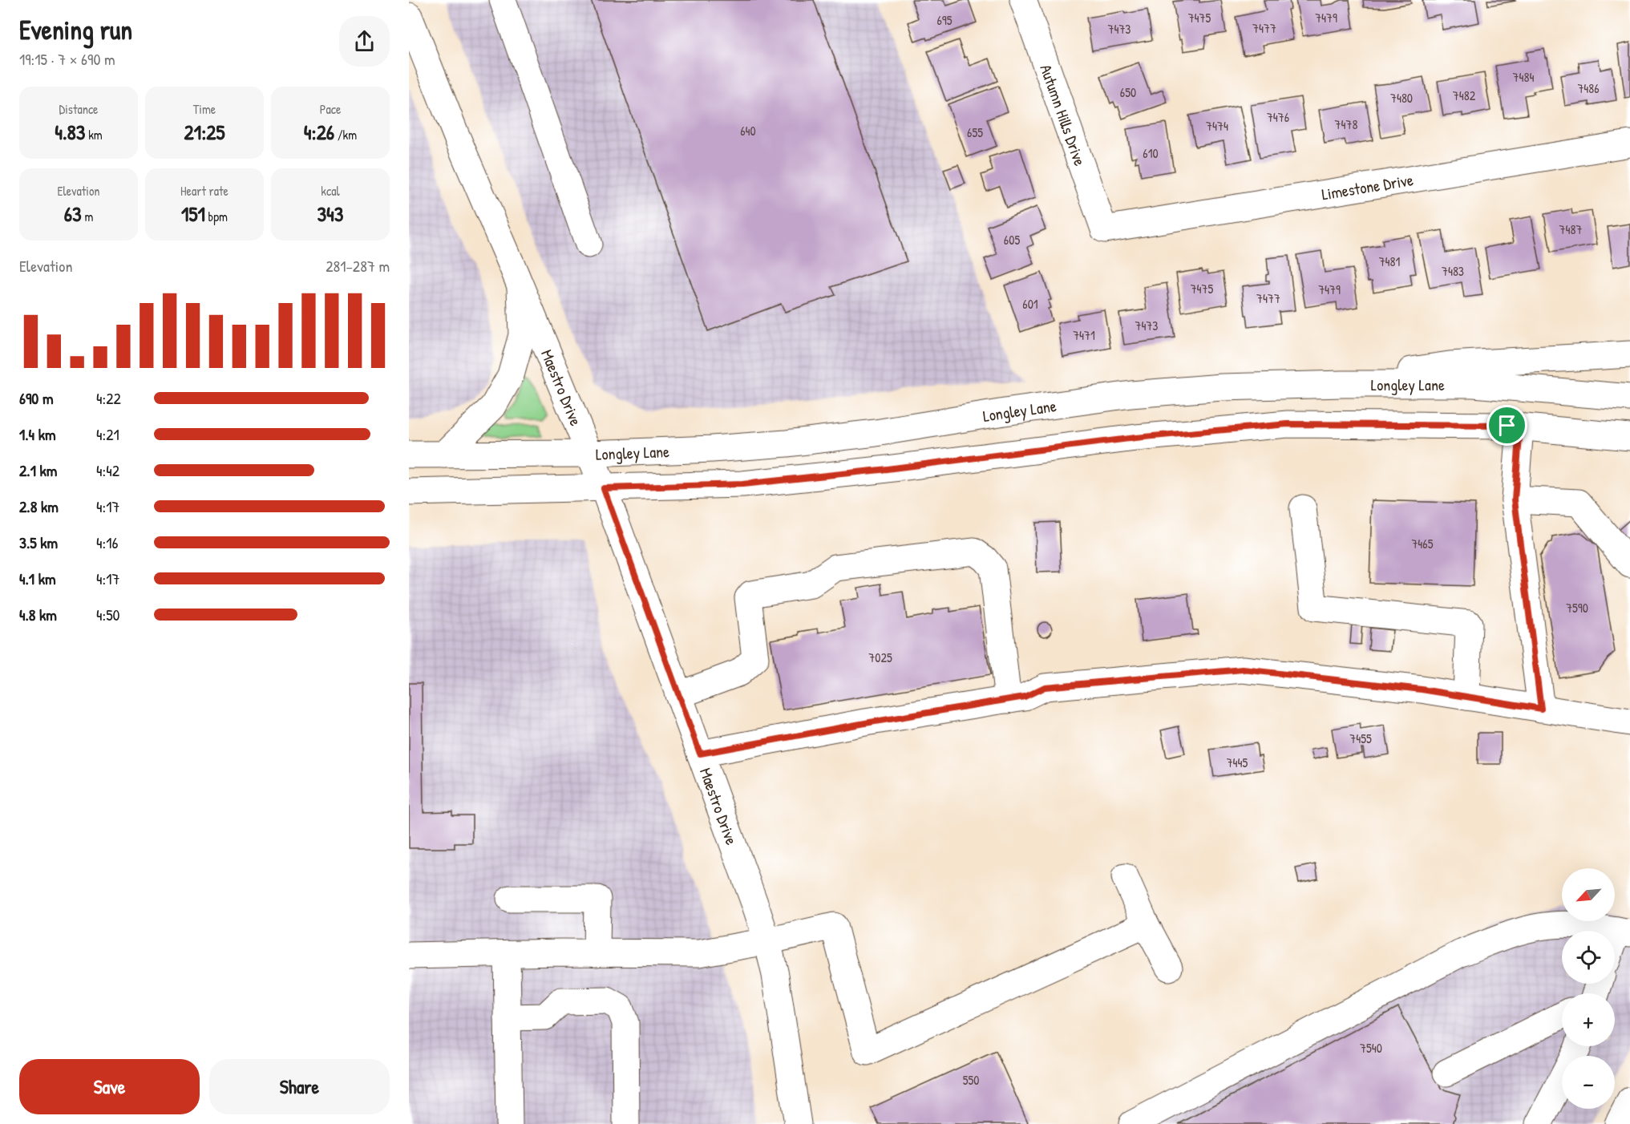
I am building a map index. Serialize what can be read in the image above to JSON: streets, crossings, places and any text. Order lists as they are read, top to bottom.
{
  "streets": {
    "main road": [
      "Autumn Hills Drive",
      "Limestone Drive",
      "Longley Lane",
      "Maestro Drive"
    ]
  },
  "crossings": [
    ["Autumn Hills Drive", "Limestone Drive"],
    ["Longley Lane", "Maestro Drive"]
  ],
  "house_numbers": [
    "7475",
    "7479",
    "695",
    "7477",
    "7473",
    "7484",
    "7486",
    "650",
    "7482",
    "7480",
    "7476",
    "7478",
    "7474",
    "640",
    "655",
    "610",
    "7487",
    "605",
    "7481",
    "7483",
    "7475",
    "7479",
    "7477",
    "601",
    "7473",
    "7471",
    "7465",
    "7590",
    "7025",
    "7455",
    "7445",
    "7540",
    "550"
  ],
  "north": "bottom left",
  "page": {
    "heading": ["Evening run", "19:15 · 7 × 690 m"],
    "stats": [
      ["Distance", "4.83 km"],
      ["Time", "21:25"],
      ["Pace", "4:26 /km"],
      ["Elevation", "63 m"],
      ["Heart rate", "151 bpm"],
      ["kcal", "343"]
    ],
    "chart": ["Elevation", "281–287 m"],
    "list": [
      {
        "name": "690 m",
        "note": "4:22"
      },
      {
        "name": "1.4 km",
        "note": "4:21"
      },
      {
        "name": "2.1 km",
        "note": "4:42"
      },
      {
        "name": "2.8 km",
        "note": "4:17"
      },
      {
        "name": "3.5 km",
        "note": "4:16"
      },
      {
        "name": "4.1 km",
        "note": "4:17"
      },
      {
        "name": "4.8 km",
        "note": "4:50"
      }
    ],
    "map_buttons": ["+", "−"],
    "buttons": ["Save", "Share"]
  }
}
